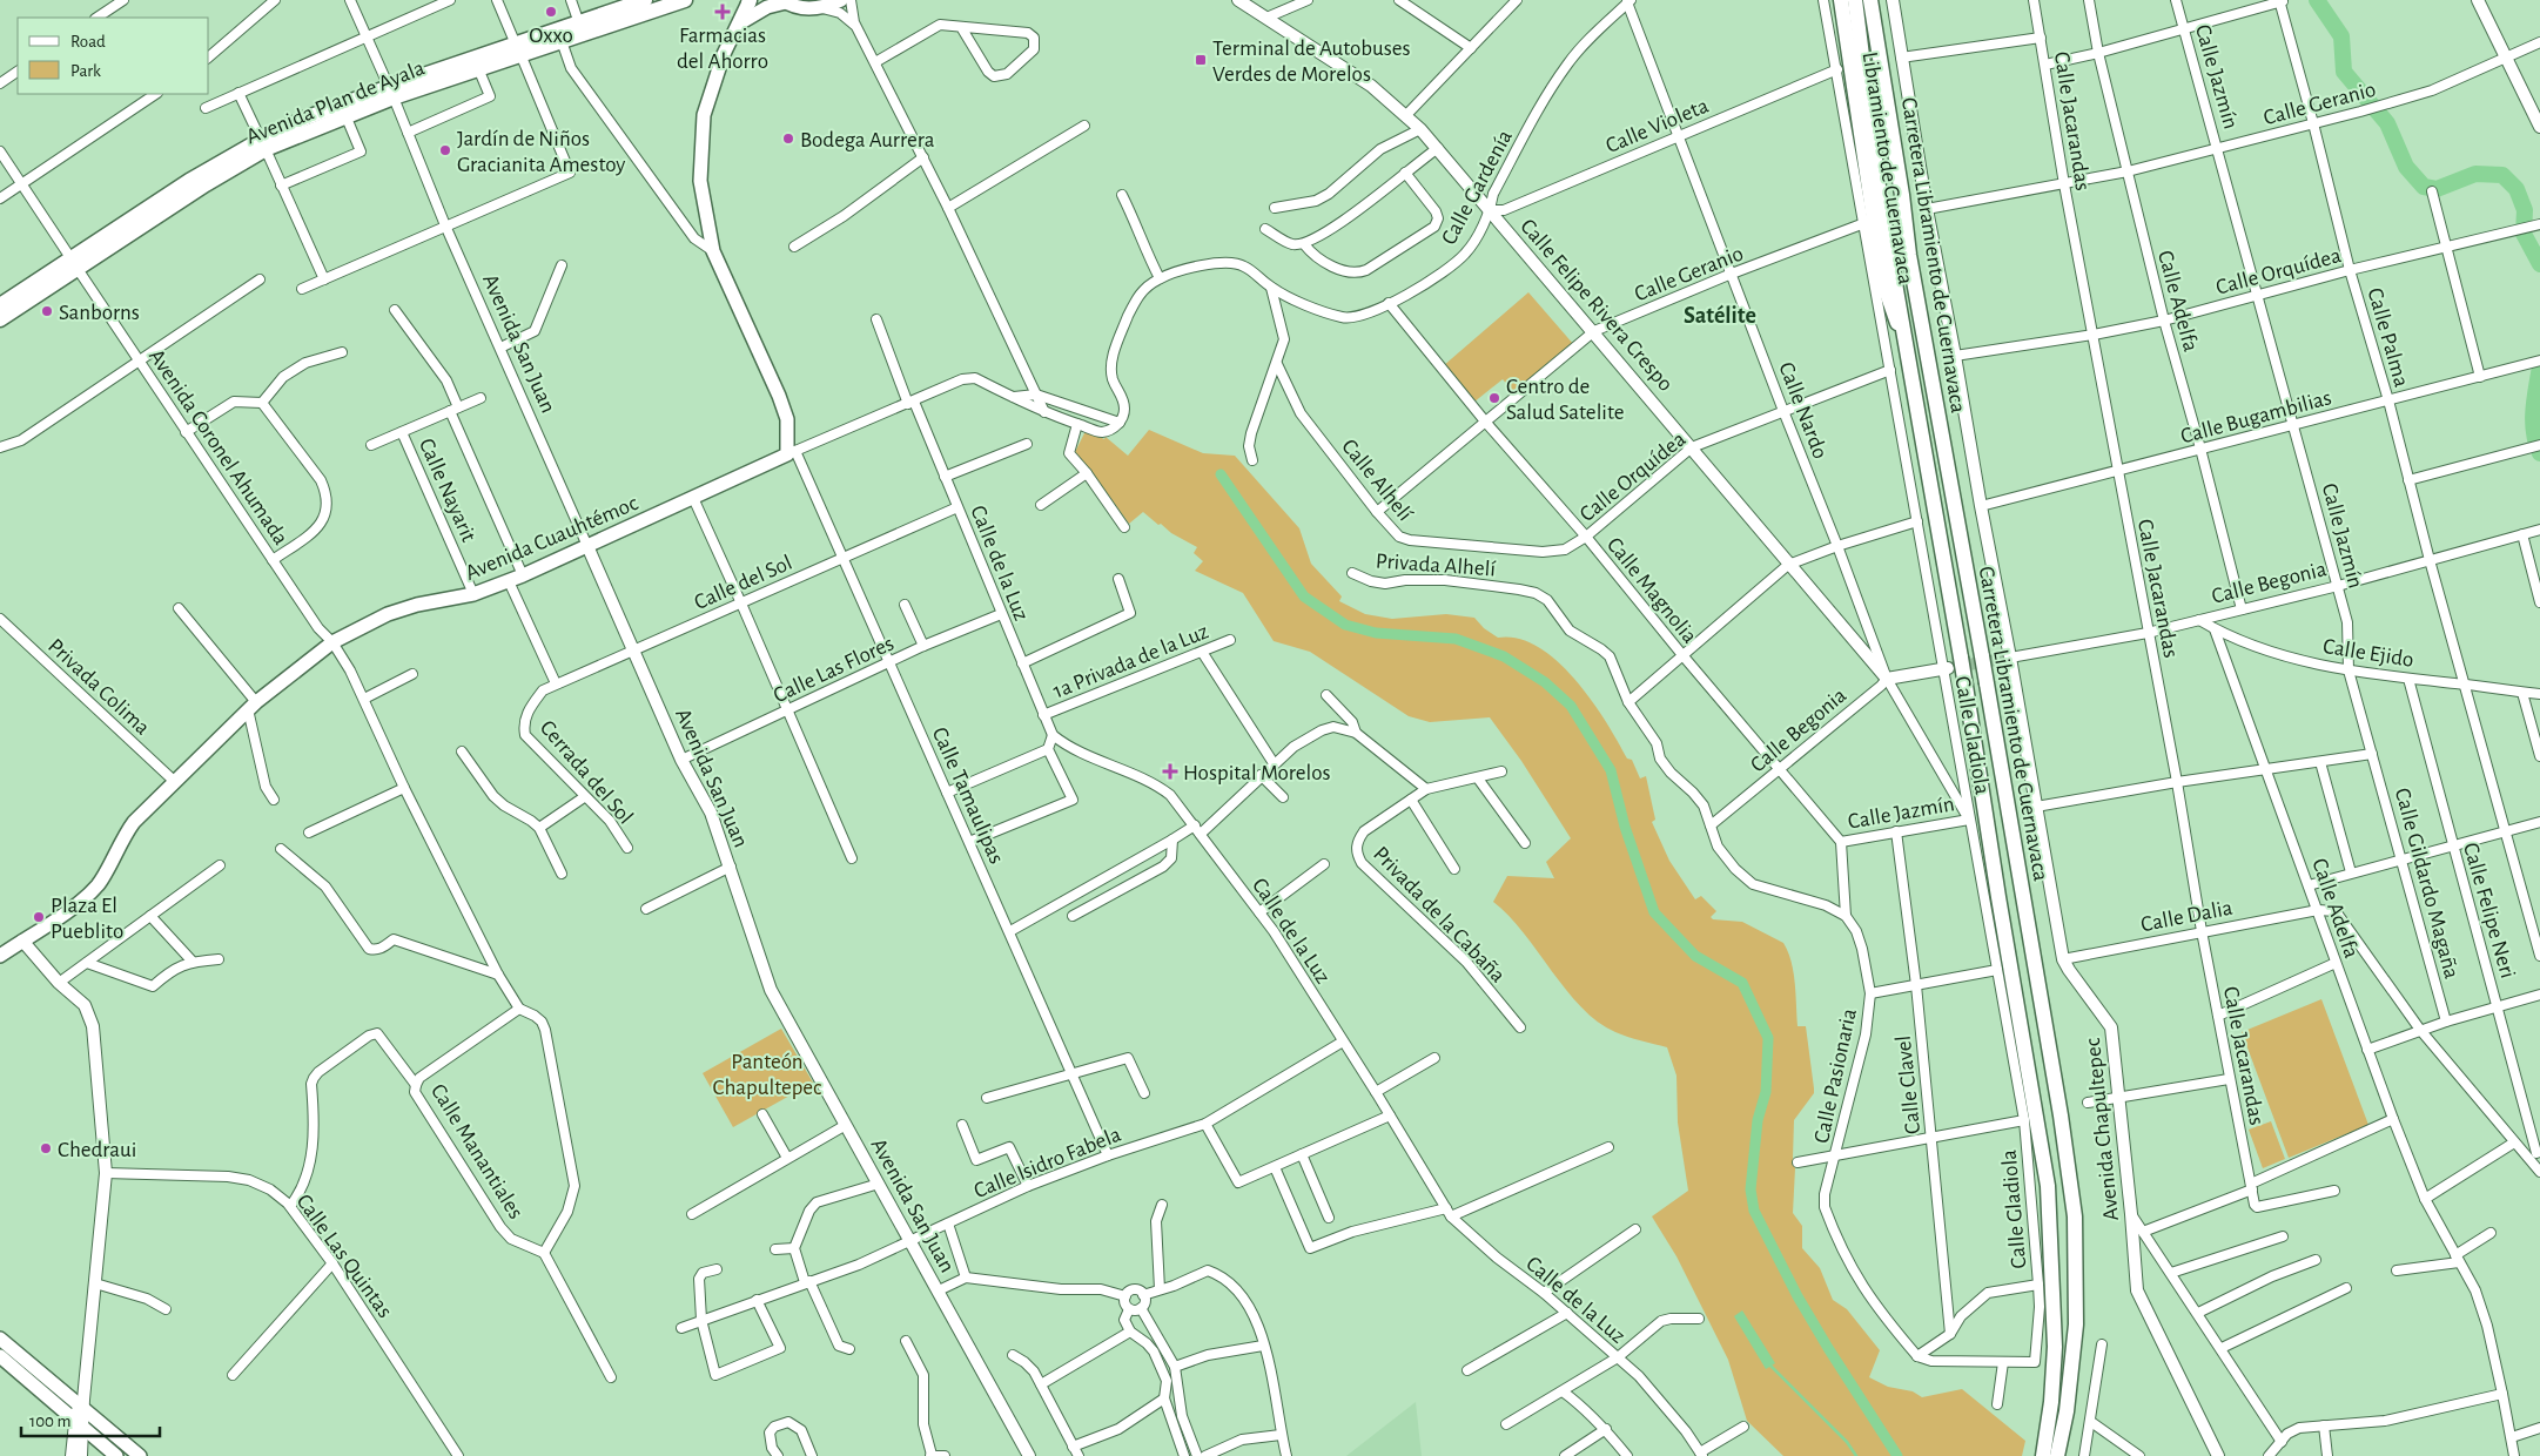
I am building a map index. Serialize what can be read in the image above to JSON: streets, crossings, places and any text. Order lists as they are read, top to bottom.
{
  "streets": {
    "main road": [
      "Avenida Plan de Ayala",
      "Libramiento de Cuernavaca",
      "Carretera Libramiento de Cuernavaca",
      "Avenida Cuauhtémoc"
    ],
    "street": [
      "Calle Jazmín",
      "Calle Geranio",
      "Calle Jacarandas",
      "Calle Violeta",
      "Calle Gardenía",
      "Calle Orquídea",
      "Calle Adelfa",
      "Calle Felipe Rivera Crespo",
      "Calle Palma",
      "Avenida San Juan",
      "Calle Nardo",
      "Calle Bugambilias",
      "Avenida Coronel Ahumada",
      "Calle Alhelí",
      "Calle Nayarit",
      "Calle de la Luz",
      "Privada Alhelí",
      "Calle del Sol",
      "Calle Begonia",
      "Calle Magnolia",
      "Calle Ejido",
      "1a Privada de la Luz",
      "Calle Las Flores",
      "Privada Colima",
      "Calle Gladiola",
      "Cerrada del Sol",
      "Calle Tamaulipas",
      "Calle Gildardo Magaña",
      "Calle Felipe Neri",
      "Privada de la Cabaña",
      "Calle Dalia",
      "Calle Pasionaria",
      "Calle Clavel",
      "Avenida Chapultepec",
      "Calle Manantiales",
      "Calle Isidro Fabela",
      "Calle Las Quintas"
    ]
  },
  "crossings": [
    ["Calle Jazmín", "Calle Geranio"],
    ["Calle Jazmín", "Calle Orquídea"],
    ["Calle Jazmín", "Calle Nardo"],
    ["Calle Jazmín", "Calle Bugambilias"],
    ["Calle Jazmín", "Calle Begonia"],
    ["Calle Jazmín", "Calle Magnolia"],
    ["Calle Jazmín", "Calle Ejido"],
    ["Calle Jazmín", "Calle Gladiola"],
    ["Calle Jazmín", "Calle Gildardo Magaña"],
    ["Calle Jazmín", "Calle Clavel"],
    ["Avenida Plan de Ayala", "Avenida San Juan"],
    ["Avenida Plan de Ayala", "Avenida Coronel Ahumada"],
    ["Calle Geranio", "Calle Jacarandas"],
    ["Calle Geranio", "Calle Adelfa"],
    ["Calle Geranio", "Calle Felipe Rivera Crespo"],
    ["Calle Geranio", "Calle Palma"],
    ["Calle Geranio", "Calle Nardo"],
    ["Calle Geranio", "Calle Alhelí"],
    ["Calle Geranio", "Calle Magnolia"],
    ["Calle Geranio", "Calle Gladiola"],
    ["Calle Geranio", "Avenida Chapultepec"],
    ["Calle Jacarandas", "Calle Orquídea"],
    ["Calle Jacarandas", "Calle Bugambilias"],
    ["Calle Jacarandas", "Calle Begonia"],
    ["Calle Jacarandas", "Calle Dalia"],
    ["Calle Violeta", "Calle Gardenía"],
    ["Calle Violeta", "Calle Felipe Rivera Crespo"],
    ["Calle Violeta", "Calle Nardo"],
    ["Calle Violeta", "Calle Gladiola"],
    ["Libramiento de Cuernavaca", "Carretera Libramiento de Cuernavaca"],
    ["Calle Gardenía", "Calle Felipe Rivera Crespo"],
    ["Calle Gardenía", "Calle Nardo"],
    ["Calle Gardenía", "Calle Magnolia"],
    ["Calle Orquídea", "Calle Adelfa"],
    ["Calle Orquídea", "Calle Felipe Rivera Crespo"],
    ["Calle Orquídea", "Calle Palma"],
    ["Calle Orquídea", "Calle Nardo"],
    ["Calle Orquídea", "Calle Alhelí"],
    ["Calle Orquídea", "Calle Magnolia"],
    ["Calle Orquídea", "Calle Gladiola"],
    ["Calle Orquídea", "Avenida Chapultepec"],
    ["Calle Adelfa", "Calle Bugambilias"],
    ["Calle Adelfa", "Calle Begonia"],
    ["Calle Adelfa", "Calle Ejido"],
    ["Calle Adelfa", "Calle Dalia"],
    ["Calle Felipe Rivera Crespo", "Calle Nardo"],
    ["Calle Felipe Rivera Crespo", "Calle Begonia"],
    ["Calle Palma", "Calle Bugambilias"],
    ["Calle Palma", "Calle Begonia"],
    ["Calle Palma", "Calle Ejido"],
    ["Avenida San Juan", "Avenida Cuauhtémoc"],
    ["Avenida San Juan", "Calle del Sol"],
    ["Avenida San Juan", "Calle Las Flores"],
    ["Avenida San Juan", "Calle Isidro Fabela"],
    ["Calle Nardo", "Calle Begonia"],
    ["Calle Nardo", "Calle Gladiola"],
    ["Calle Bugambilias", "Avenida Chapultepec"],
    ["Avenida Coronel Ahumada", "Avenida Cuauhtémoc"],
    ["Calle Nayarit", "Avenida Cuauhtémoc"],
    ["Avenida Cuauhtémoc", "Privada Colima"],
    ["Avenida Cuauhtémoc", "Calle Tamaulipas"],
    ["Calle de la Luz", "Calle del Sol"],
    ["Calle de la Luz", "1a Privada de la Luz"],
    ["Calle de la Luz", "Calle Las Flores"],
    ["Calle de la Luz", "Calle Isidro Fabela"],
    ["Calle del Sol", "Cerrada del Sol"],
    ["Calle del Sol", "Calle Tamaulipas"],
    ["Calle Begonia", "Calle Magnolia"],
    ["Calle Begonia", "Calle Ejido"],
    ["Calle Begonia", "Avenida Chapultepec"],
    ["Calle Ejido", "Calle Felipe Neri"],
    ["Calle Las Flores", "Calle Tamaulipas"],
    ["Calle Gladiola", "Calle Pasionaria"],
    ["Calle Tamaulipas", "Calle Isidro Fabela"],
    ["Calle Dalia", "Avenida Chapultepec"]
  ],
  "districts": ["Satélite"],
  "parks": ["Panteón Chapultepec"],
  "places": {
    "other": [
      "Oxxo",
      "Bodega Aurrera",
      "Jardín de Niños Gracianita Amestoy",
      "Sanborns",
      "Centro de Salud Satelite",
      "Plaza El Pueblito",
      "Chedraui"
    ],
    "health": ["Farmacias del Ahorro", "Hospital Morelos"],
    "transit": ["Terminal de Autobuses Verdes de Morelos"]
  },
  "legend": ["Road", "Park"],
  "scale_bar": "100 m"
}
